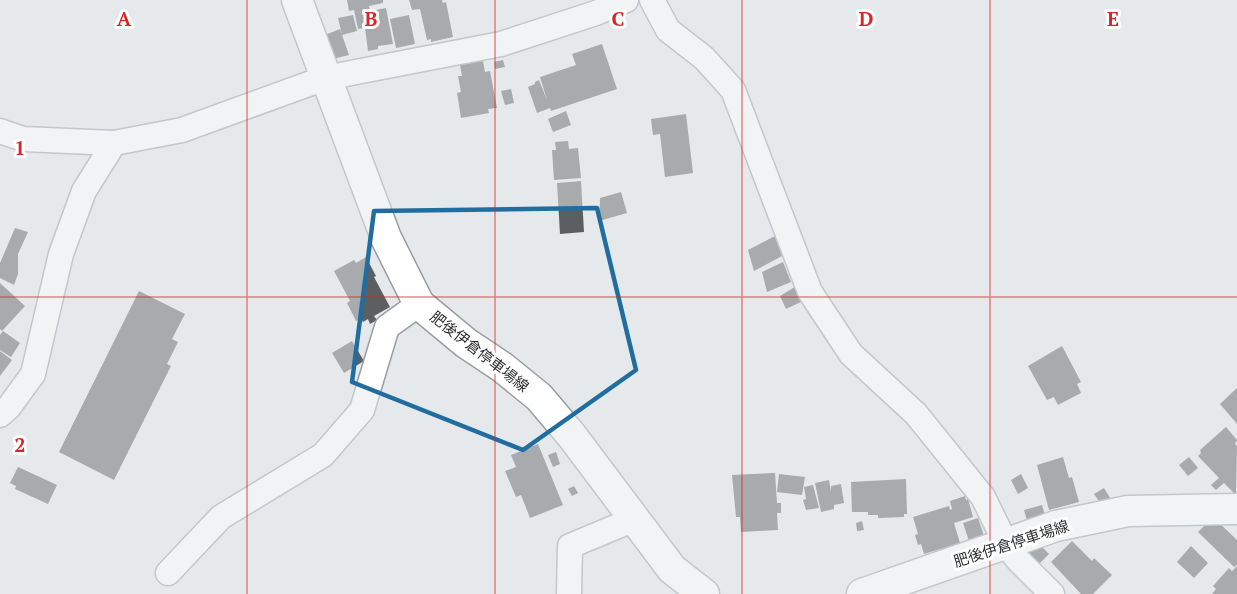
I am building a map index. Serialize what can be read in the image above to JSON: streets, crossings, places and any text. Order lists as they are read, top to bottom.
{
  "streets": {
    "main road": ["肥後伊倉停車場線"]
  },
  "grid": {
    "columns": [
      "A",
      "B",
      "C",
      "D",
      "E"
    ],
    "rows": ["1", "2"]
  }
}
